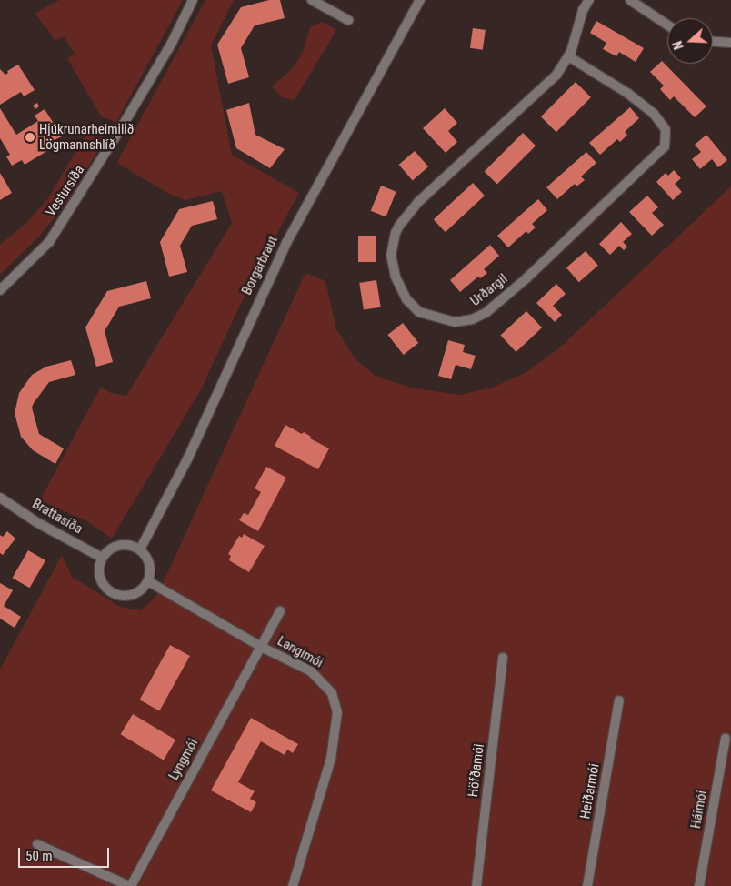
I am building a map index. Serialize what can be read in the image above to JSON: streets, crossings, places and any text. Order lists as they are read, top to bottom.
{
  "streets": {
    "street": [
      "Vestursíða",
      "Borgarbraut",
      "Urðargil",
      "Brattasíða",
      "Langimói",
      "Lyngmói",
      "Höfðamói",
      "Heiðarmói",
      "Háimói"
    ]
  },
  "crossings": [
    ["Borgarbraut", "Brattasíða"],
    ["Borgarbraut", "Langimói"],
    ["Brattasíða", "Langimói"],
    ["Langimói", "Lyngmói"]
  ],
  "places": ["Hjúkrunarheimilið Lögmannshlíð"],
  "scale_bar": "50 m",
  "north": "left"
}
